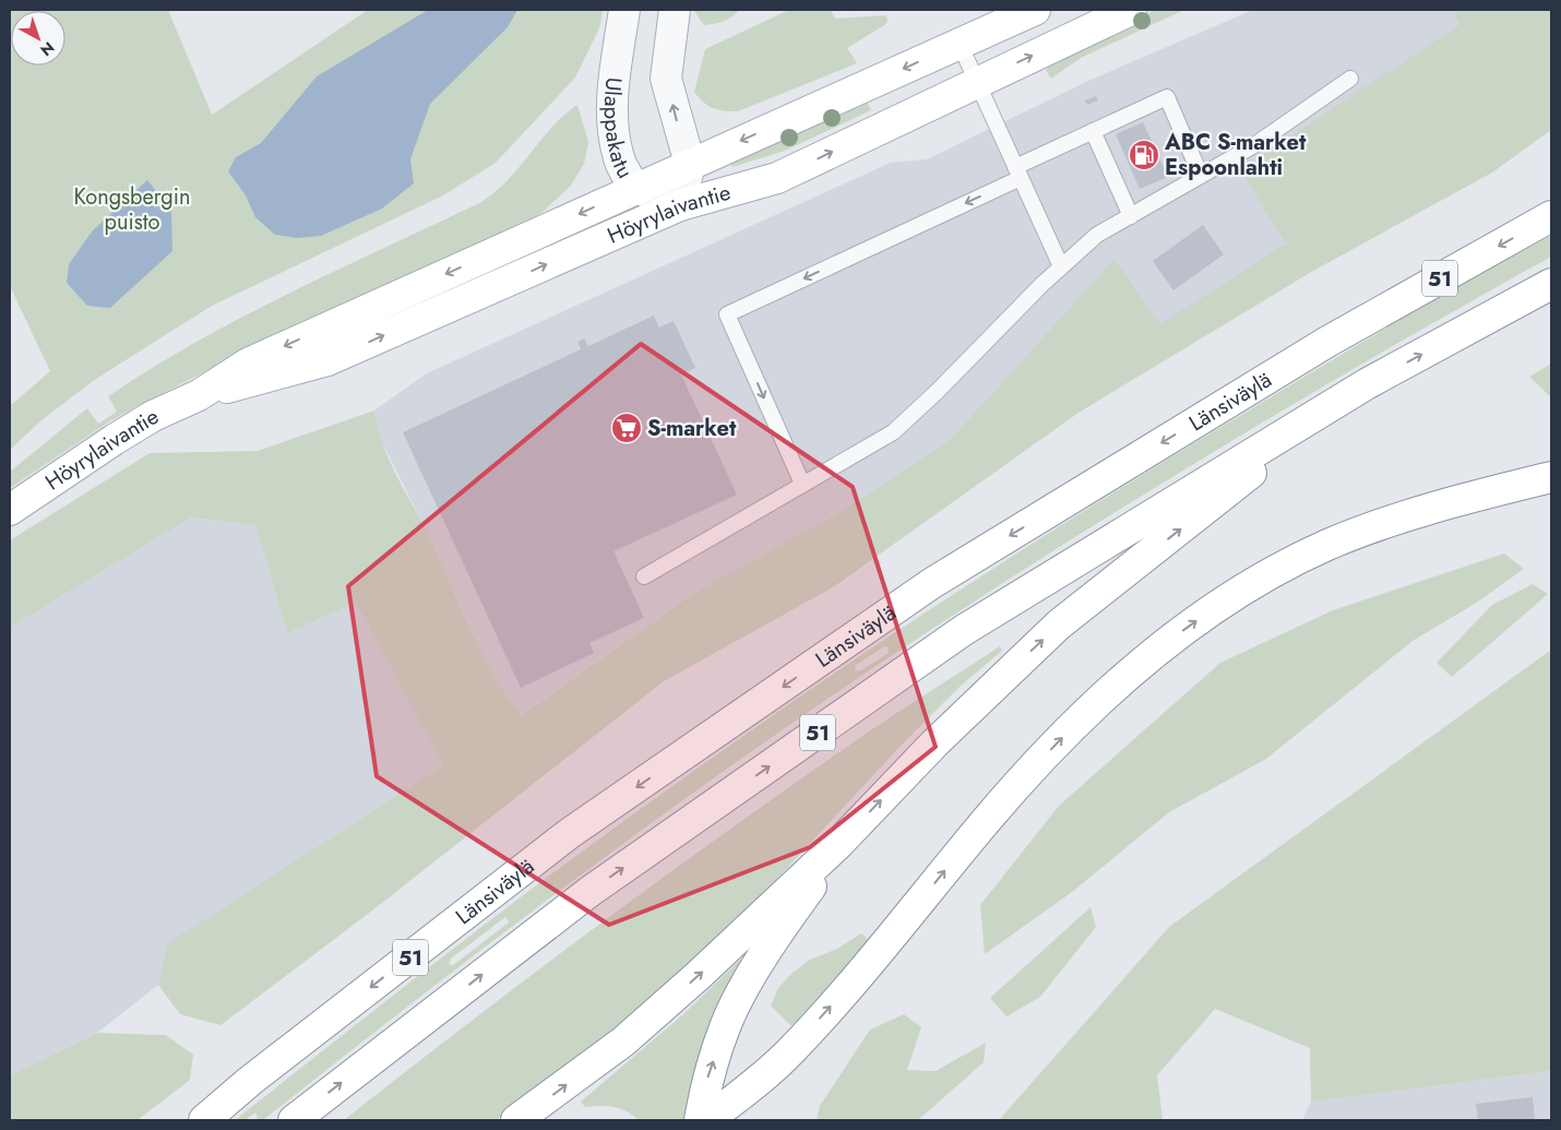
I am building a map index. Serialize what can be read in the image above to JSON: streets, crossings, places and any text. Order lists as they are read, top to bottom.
{
  "streets": {
    "main road": ["Höyrylaivantie", "51", "Länsiväylä"],
    "street": ["Ulappakatu"]
  },
  "crossings": [
    ["Ulappakatu", "Höyrylaivantie"]
  ],
  "parks": ["Kongsbergin puisto"],
  "places": {
    "fuel station": ["ABC S-market Espoonlahti"],
    "supermarket": ["S-market"]
  },
  "north": "bottom right"
}
